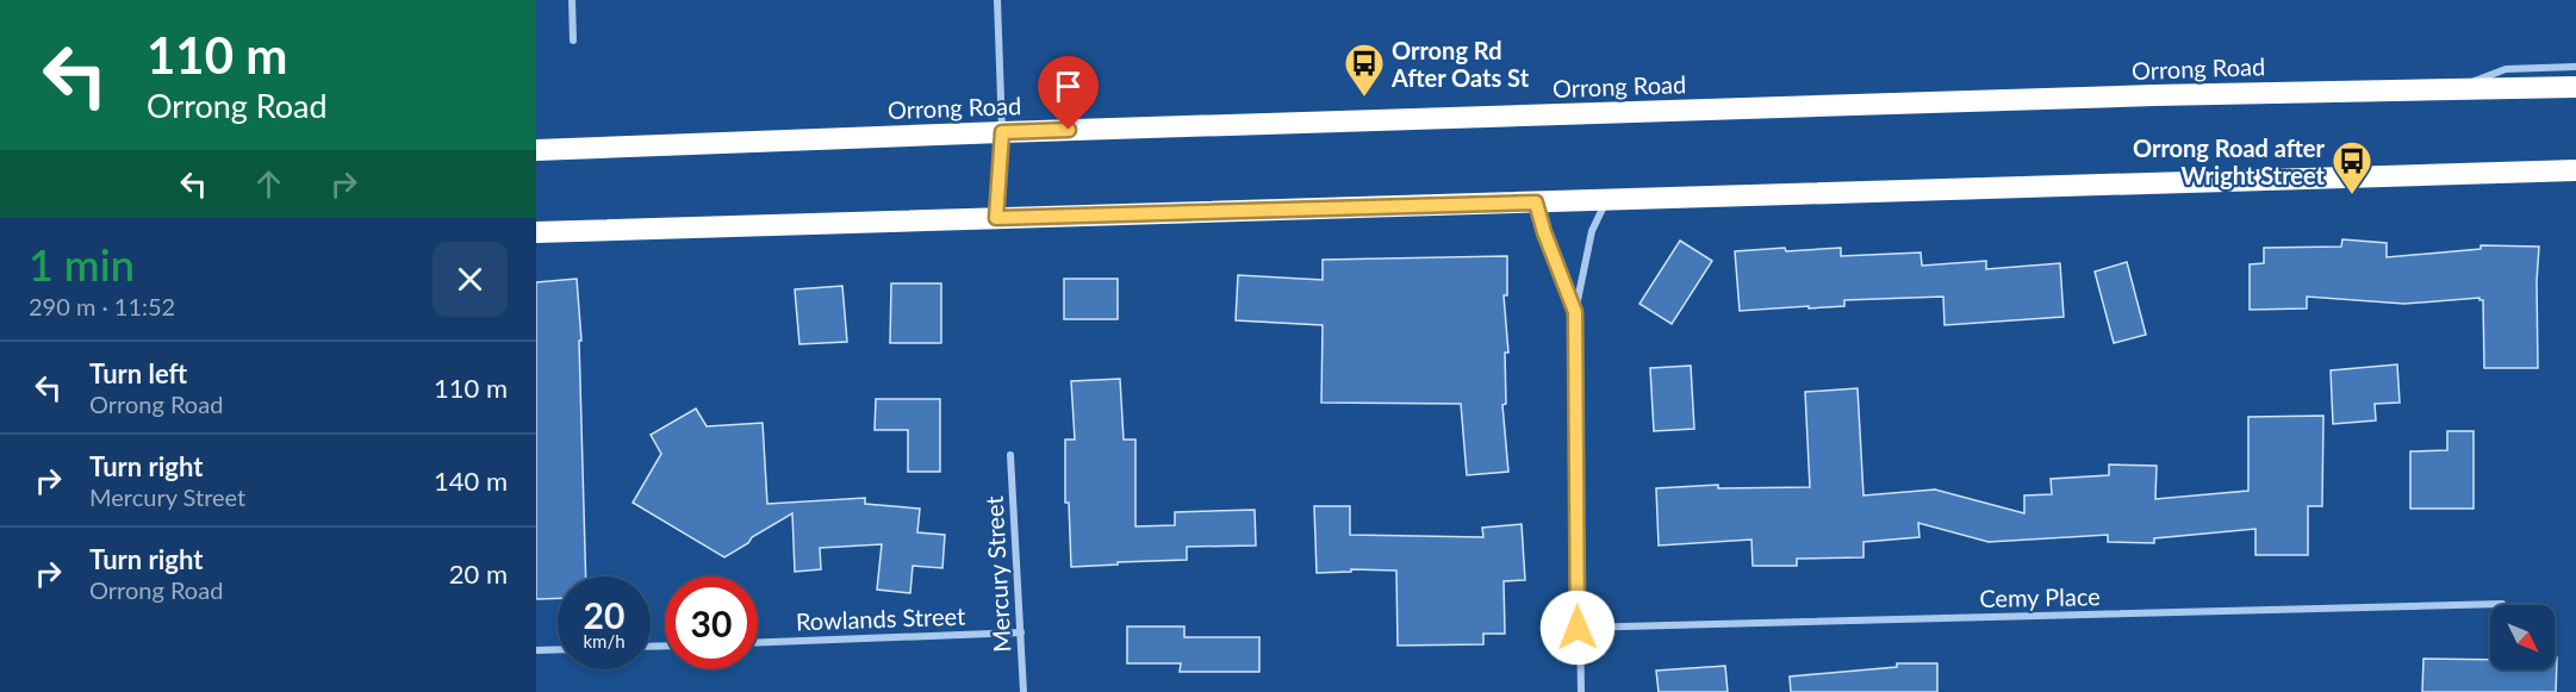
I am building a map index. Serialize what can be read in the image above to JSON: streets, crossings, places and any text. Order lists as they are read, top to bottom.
{
  "streets": {
    "highway": ["Orrong Road"],
    "street": ["Mercury Street", "Cemy Place", "Rowlands Street"]
  },
  "crossings": [
    ["Mercury Street", "Rowlands Street"]
  ],
  "places": {
    "bus stop": ["Orrong Rd After Oats St", "Orrong Road after Wright Street"]
  },
  "north": "bottom right",
  "page": {
    "turn": ["110 m", "Orrong Road"],
    "heading": ["1 min", "290 m · 11:52"],
    "list": [
      {
        "name": "Turn left",
        "note": "Orrong Road",
        "value": "110 m"
      },
      {
        "name": "Turn right",
        "note": "Mercury Street",
        "value": "140 m"
      },
      {
        "name": "Turn right",
        "note": "Orrong Road",
        "value": "20 m"
      }
    ],
    "speed": "20 km/h",
    "limit": "30"
  }
}
